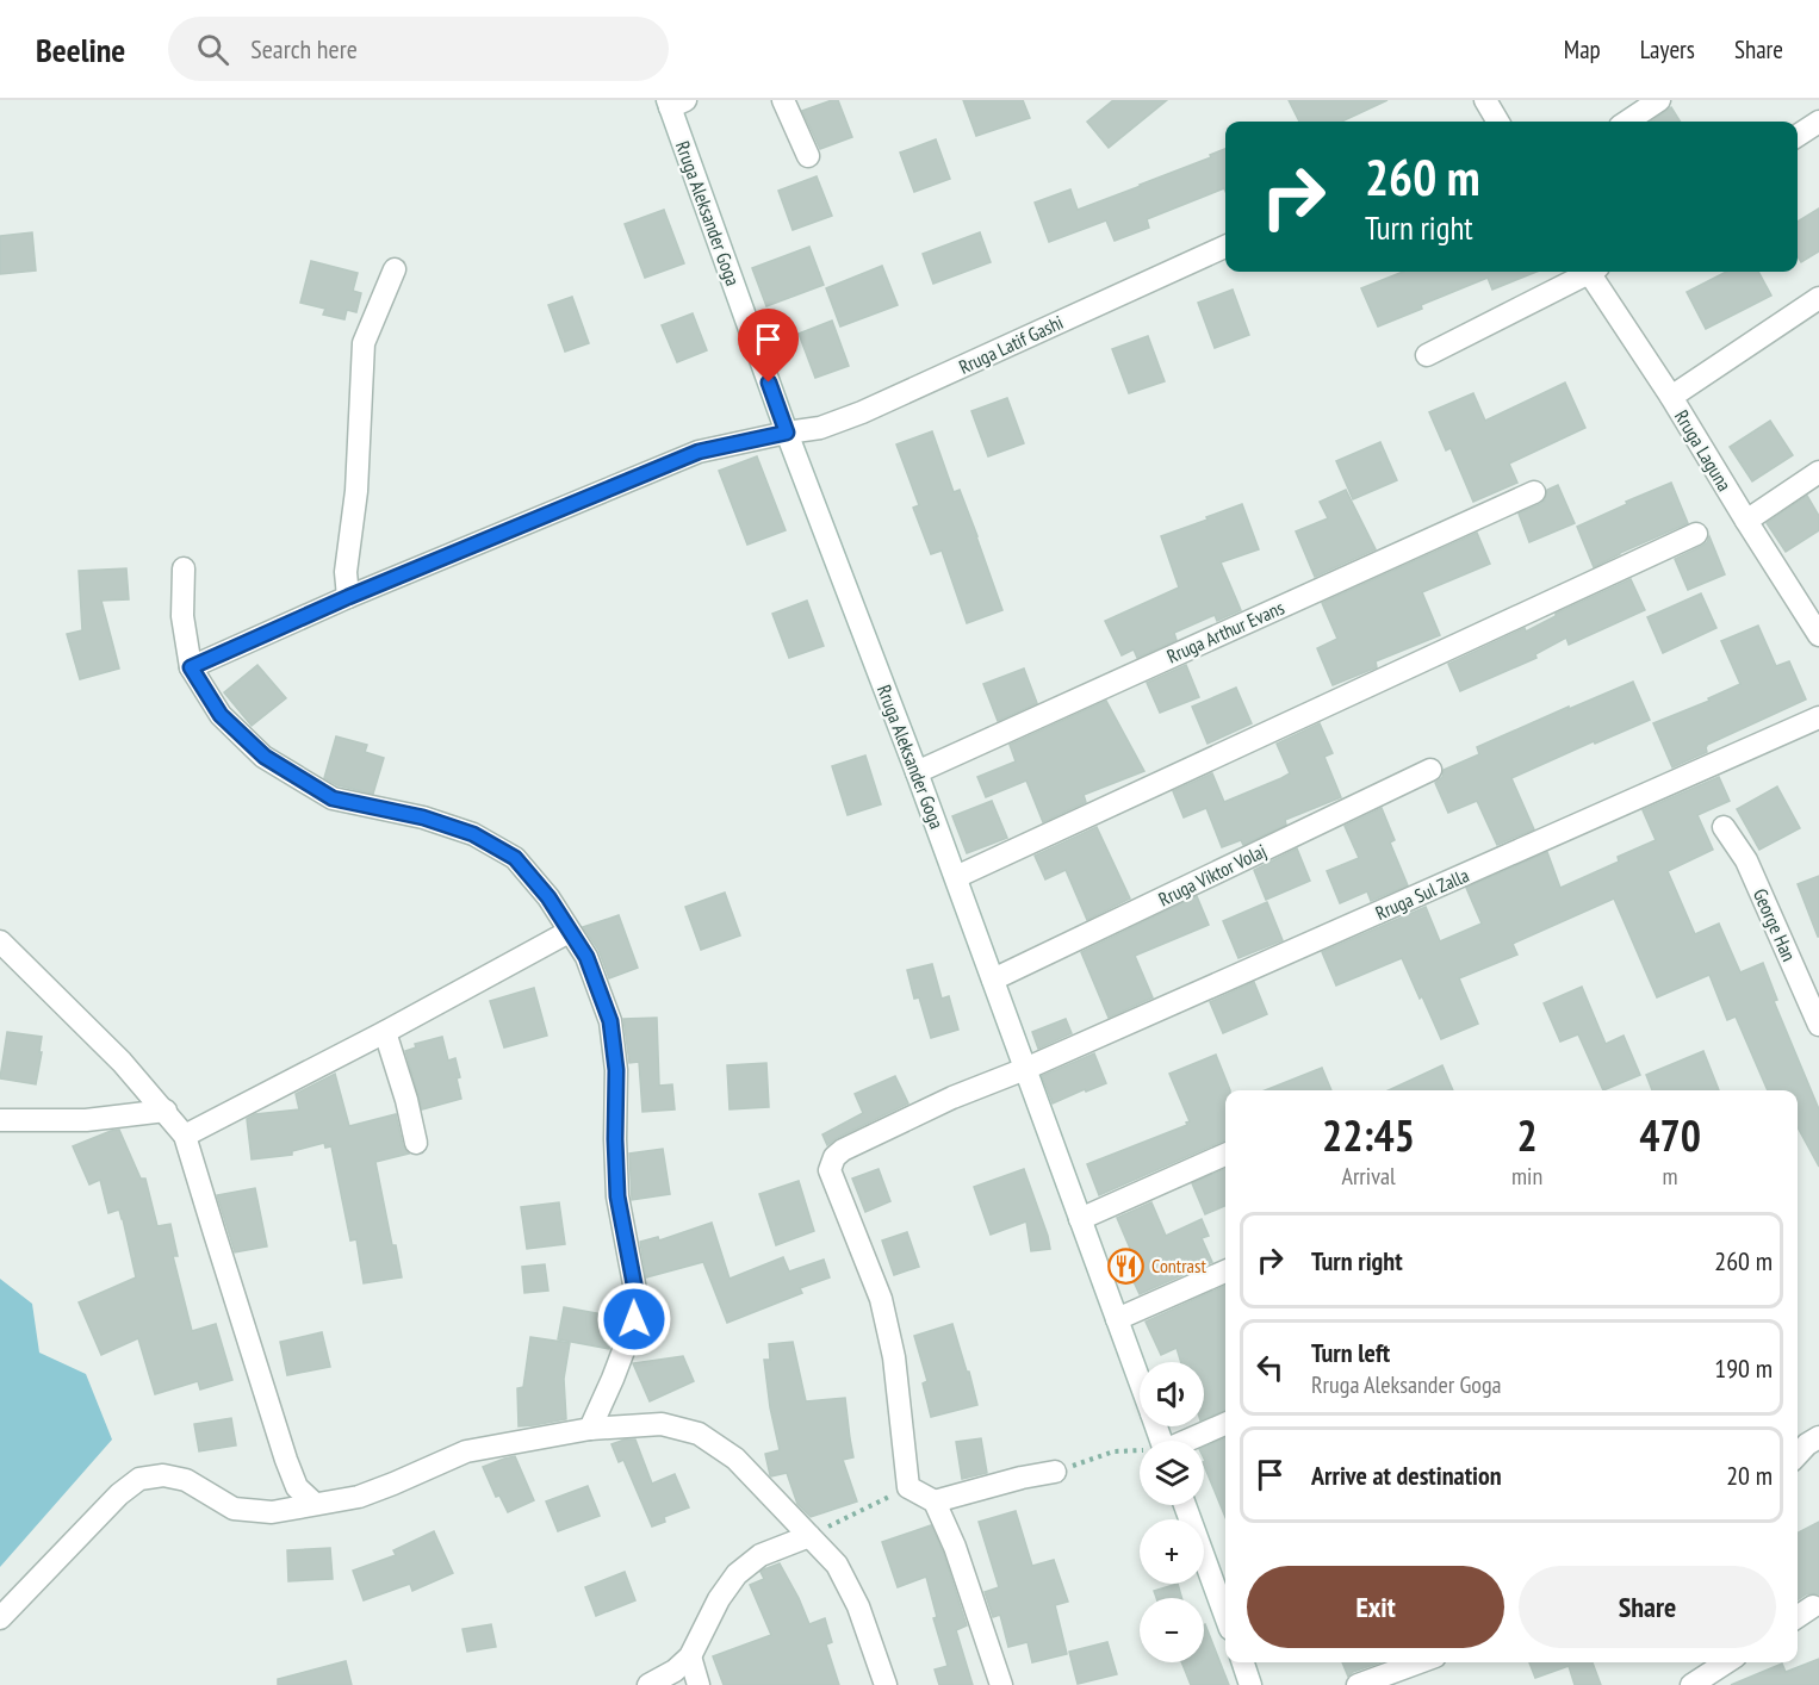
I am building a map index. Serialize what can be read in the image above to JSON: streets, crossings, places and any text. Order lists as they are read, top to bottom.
{
  "streets": {
    "street": [
      "Rruga Aleksander Goga",
      "Rruga Latif Gashi",
      "Rruga Laguna",
      "Rruga Arthur Evans",
      "Rruga Viktor Volaj",
      "Rruga Sul Zalla",
      "George Han"
    ]
  },
  "crossings": [
    ["Rruga Aleksander Goga", "Rruga Latif Gashi"],
    ["Rruga Aleksander Goga", "Rruga Arthur Evans"],
    ["Rruga Aleksander Goga", "Rruga Viktor Volaj"],
    ["Rruga Aleksander Goga", "Rruga Sul Zalla"]
  ],
  "places": {
    "restaurant": ["Contrast"]
  },
  "page": {
    "header": "Beeline",
    "search": "Search here",
    "nav": ["Map", "Layers", "Share"],
    "turn": ["260 m", "Turn right"],
    "eta": [
      "22:45",
      "Arrival",
      "2",
      "min",
      "470",
      "m"
    ],
    "list": [
      {
        "name": "Turn right",
        "value": "260 m"
      },
      {
        "name": "Turn left",
        "note": "Rruga Aleksander Goga",
        "value": "190 m"
      },
      {
        "name": "Arrive at destination",
        "value": "20 m"
      }
    ],
    "map_buttons": ["+", "−"],
    "buttons": ["Exit", "Share"]
  }
}
